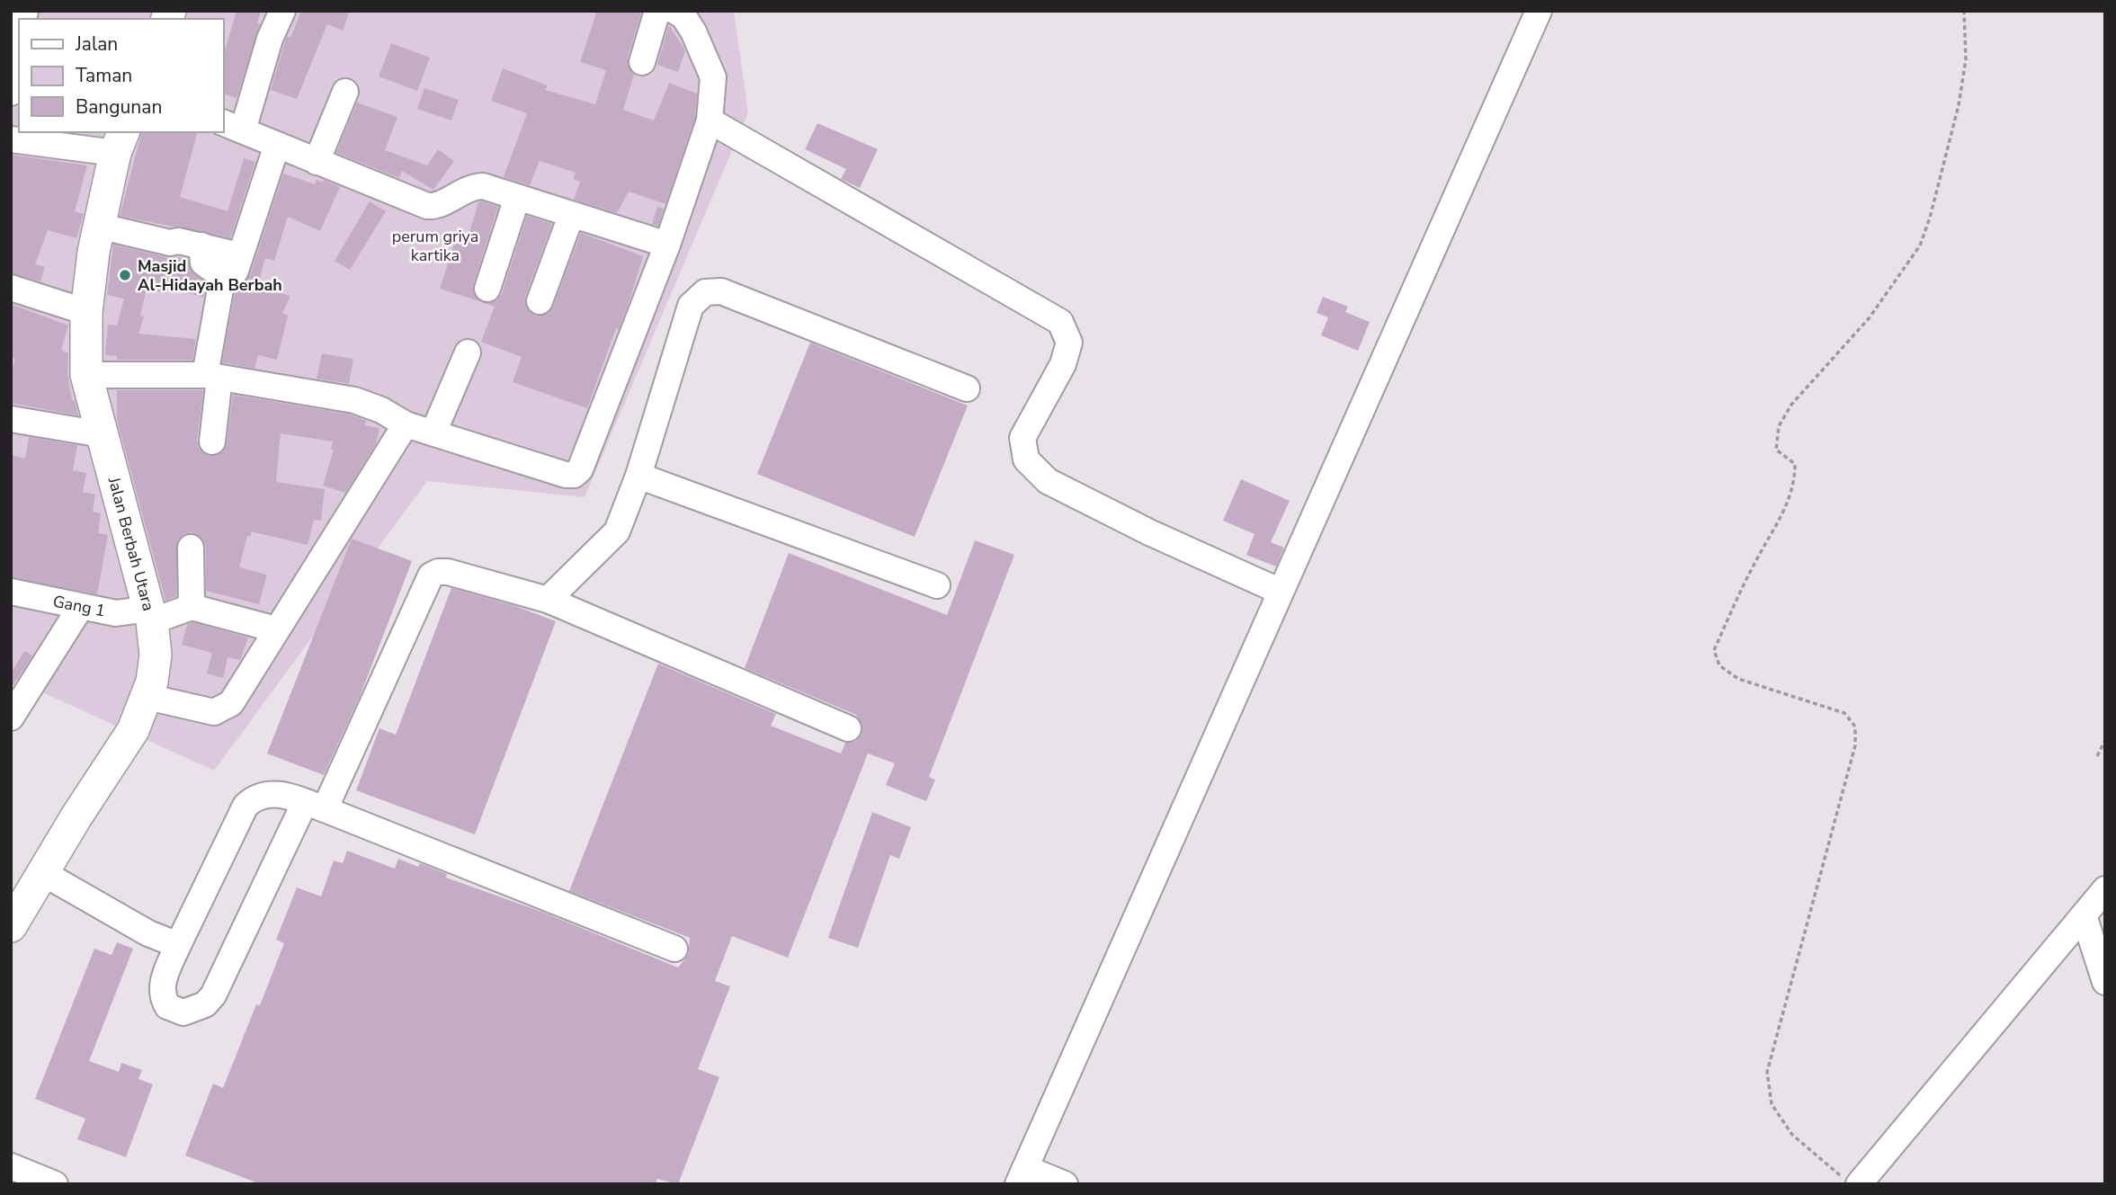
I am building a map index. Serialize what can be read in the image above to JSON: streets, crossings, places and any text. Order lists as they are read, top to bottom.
{
  "streets": {
    "main road": ["Jalan Berbah Utara"],
    "street": ["Gang 1"]
  },
  "crossings": [
    ["Jalan Berbah Utara", "Gang 1"]
  ],
  "parks": ["perum griya kartika"],
  "places": ["Masjid Al-Hidayah Berbah"],
  "legend": ["Jalan", "Taman", "Bangunan"]
}
